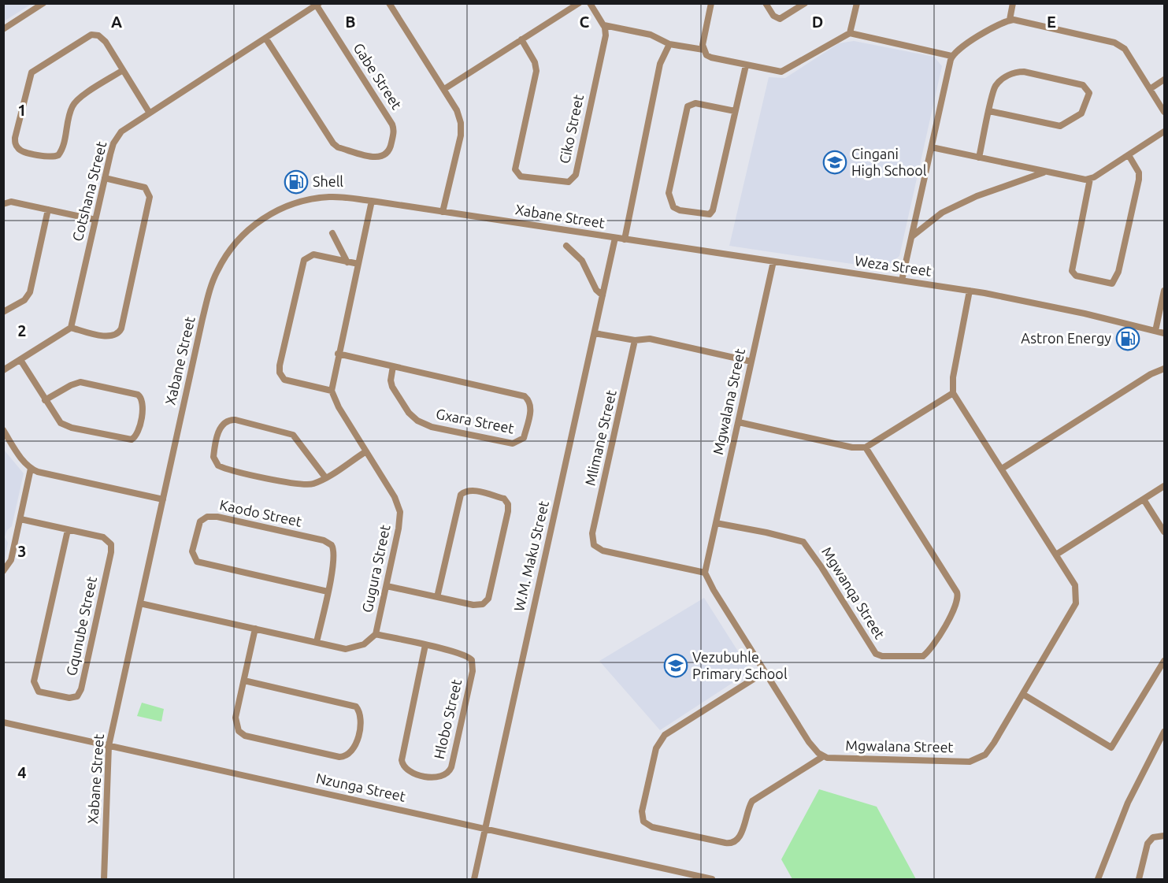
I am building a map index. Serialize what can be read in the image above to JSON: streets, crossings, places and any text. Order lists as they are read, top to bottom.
{
  "streets": {
    "street": [
      "Gabe Street",
      "Ciko Street",
      "Cotshana Street",
      "Xabane Street",
      "Weza Street",
      "Mgwalana Street",
      "Gxara Street",
      "Mlimane Street",
      "Kaodo Street",
      "W.M. Maku Street",
      "Gugura Street",
      "Mgwanqa Street",
      "Gqunube Street",
      "Hlobo Street",
      "Nzunga Street"
    ]
  },
  "crossings": [
    ["Gabe Street", "Cotshana Street"],
    ["Xabane Street", "Weza Street"],
    ["Xabane Street", "W.M. Maku Street"],
    ["Xabane Street", "Gugura Street"],
    ["Xabane Street", "Nzunga Street"],
    ["Weza Street", "Mgwalana Street"],
    ["Weza Street", "W.M. Maku Street"],
    ["Mgwalana Street", "Mlimane Street"],
    ["Mgwalana Street", "Mgwanqa Street"],
    ["Kaodo Street", "Gugura Street"],
    ["W.M. Maku Street", "Nzunga Street"],
    ["Gugura Street", "Hlobo Street"]
  ],
  "places": {
    "school or university": ["Cingani High School", "Vezubuhle Primary School"],
    "fuel station": ["Shell", "Astron Energy"]
  },
  "grid": {
    "columns": [
      "A",
      "B",
      "C",
      "D",
      "E"
    ],
    "rows": [
      "1",
      "2",
      "3",
      "4"
    ]
  }
}
